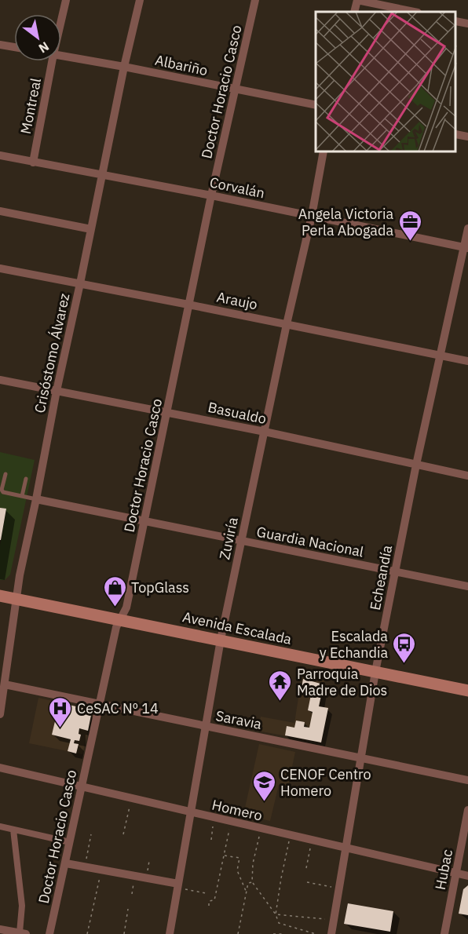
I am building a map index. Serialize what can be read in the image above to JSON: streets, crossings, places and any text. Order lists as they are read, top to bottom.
{
  "streets": {
    "main road": ["Avenida Escalada"],
    "street": [
      "Albariño",
      "Doctor Horacio Casco",
      "Montreal",
      "Corvalán",
      "Araujo",
      "Crisóstomo Álvarez",
      "Basualdo",
      "Zuviría",
      "Guardia Nacional",
      "Echeandía",
      "Saravia",
      "Homero",
      "Hubac"
    ]
  },
  "crossings": [
    ["Albariño", "Doctor Horacio Casco"],
    ["Albariño", "Crisóstomo Álvarez"],
    ["Doctor Horacio Casco", "Corvalán"],
    ["Doctor Horacio Casco", "Araujo"],
    ["Doctor Horacio Casco", "Basualdo"],
    ["Doctor Horacio Casco", "Guardia Nacional"],
    ["Doctor Horacio Casco", "Avenida Escalada"],
    ["Doctor Horacio Casco", "Saravia"],
    ["Doctor Horacio Casco", "Homero"],
    ["Montreal", "Corvalán"],
    ["Corvalán", "Crisóstomo Álvarez"],
    ["Corvalán", "Zuviría"],
    ["Corvalán", "Echeandía"],
    ["Araujo", "Crisóstomo Álvarez"],
    ["Araujo", "Zuviría"],
    ["Araujo", "Echeandía"],
    ["Crisóstomo Álvarez", "Basualdo"],
    ["Crisóstomo Álvarez", "Guardia Nacional"],
    ["Crisóstomo Álvarez", "Avenida Escalada"],
    ["Crisóstomo Álvarez", "Saravia"],
    ["Basualdo", "Zuviría"],
    ["Basualdo", "Echeandía"],
    ["Zuviría", "Guardia Nacional"],
    ["Zuviría", "Avenida Escalada"],
    ["Zuviría", "Saravia"],
    ["Zuviría", "Homero"],
    ["Guardia Nacional", "Echeandía"],
    ["Echeandía", "Avenida Escalada"],
    ["Echeandía", "Saravia"],
    ["Echeandía", "Homero"],
    ["Homero", "Hubac"]
  ],
  "places": {
    "office": ["Angela Victoria Perla Abogada"],
    "shop": ["TopGlass"],
    "bus stop": ["Escalada y Echandia"],
    "temple": ["Parroquia Madre de Dios"],
    "hospital": ["CeSAC Nº 14"],
    "school or university": ["CENOF Centro Homero"]
  },
  "north": "bottom right"
}
